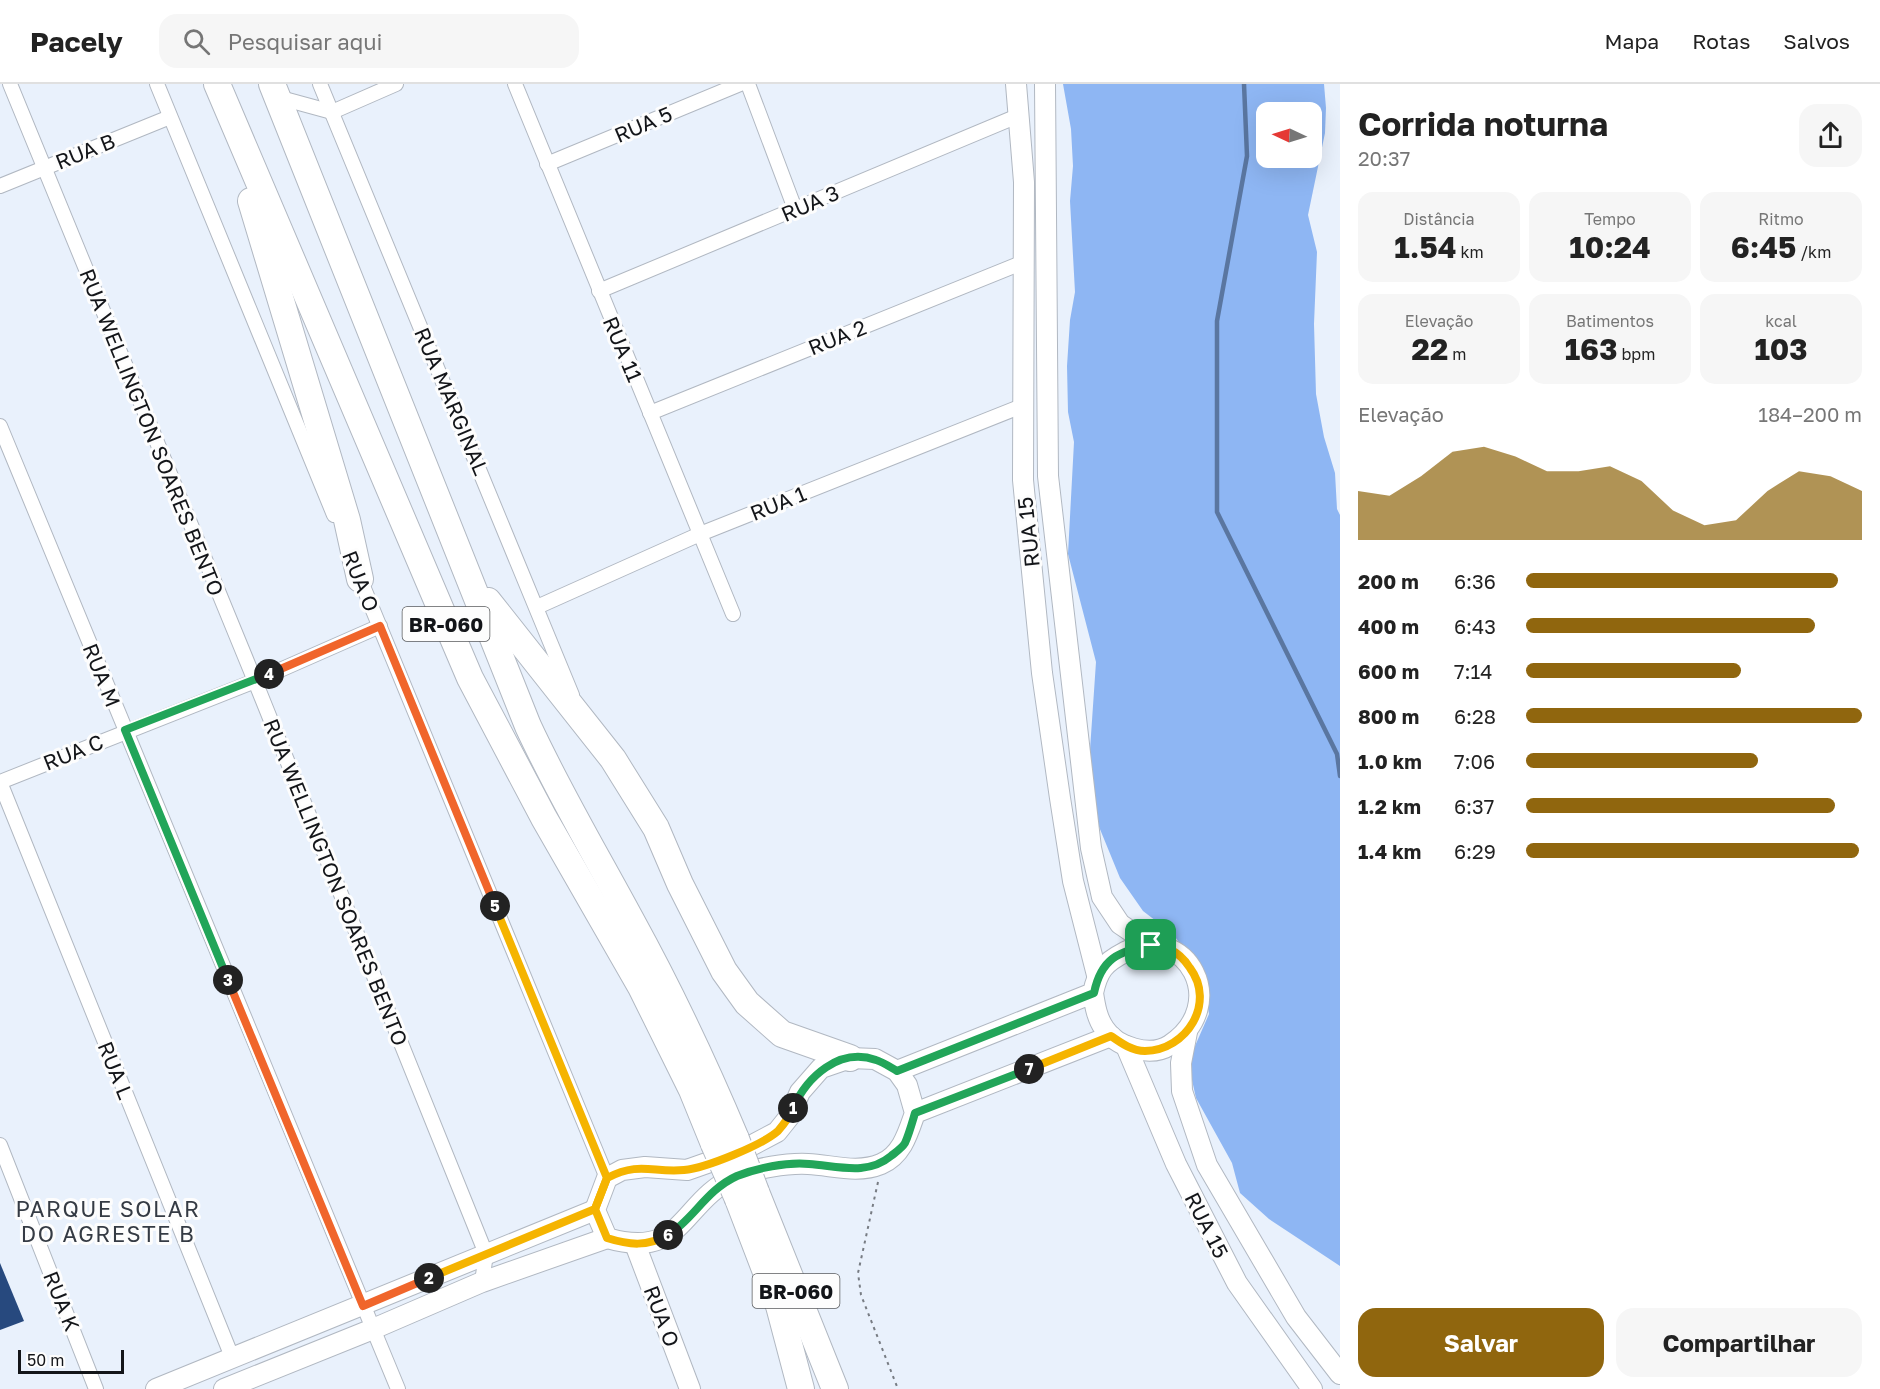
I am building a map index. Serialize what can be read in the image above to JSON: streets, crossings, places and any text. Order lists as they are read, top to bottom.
{
  "streets": {
    "highway": ["BR-060"],
    "street": [
      "RUA 5",
      "RUA B",
      "RUA 3",
      "RUA 2",
      "RUA 11",
      "RUA MARGINAL",
      "RUA WELLINGTON SOARES BENTO",
      "RUA 1",
      "RUA 15",
      "RUA O",
      "RUA M",
      "RUA C",
      "RUA L",
      "RUA K"
    ]
  },
  "crossings": [
    ["RUA 5", "RUA 11"],
    ["RUA B", "RUA WELLINGTON SOARES BENTO"],
    ["RUA B", "RUA O"],
    ["RUA 3", "RUA 11"],
    ["RUA 3", "RUA 15"],
    ["RUA 2", "RUA 11"],
    ["RUA 2", "RUA 15"],
    ["RUA 11", "RUA 1"],
    ["RUA MARGINAL", "RUA 1"],
    ["RUA WELLINGTON SOARES BENTO", "RUA C"],
    ["RUA 1", "RUA 15"],
    ["RUA O", "RUA C"],
    ["RUA M", "RUA C"],
    ["RUA C", "RUA L"]
  ],
  "districts": ["PARQUE SOLAR DO AGRESTE B"],
  "scale_bar": "50 m",
  "north": "left",
  "page": {
    "header": "Pacely",
    "search": "Pesquisar aqui",
    "nav": ["Mapa", "Rotas", "Salvos"],
    "heading": ["Corrida noturna", "20:37"],
    "stats": [
      ["Distância", "1.54 km"],
      ["Tempo", "10:24"],
      ["Ritmo", "6:45 /km"],
      ["Elevação", "22 m"],
      ["Batimentos", "163 bpm"],
      ["kcal", "103"]
    ],
    "chart": ["Elevação", "184–200 m"],
    "list": [
      {
        "name": "200 m",
        "note": "6:36"
      },
      {
        "name": "400 m",
        "note": "6:43"
      },
      {
        "name": "600 m",
        "note": "7:14"
      },
      {
        "name": "800 m",
        "note": "6:28"
      },
      {
        "name": "1.0 km",
        "note": "7:06"
      },
      {
        "name": "1.2 km",
        "note": "6:37"
      },
      {
        "name": "1.4 km",
        "note": "6:29"
      }
    ],
    "pins": [
      "4",
      "5",
      "3",
      "7",
      "1",
      "6",
      "2"
    ],
    "buttons": ["Salvar", "Compartilhar"],
    "scale": "50 m"
  }
}
